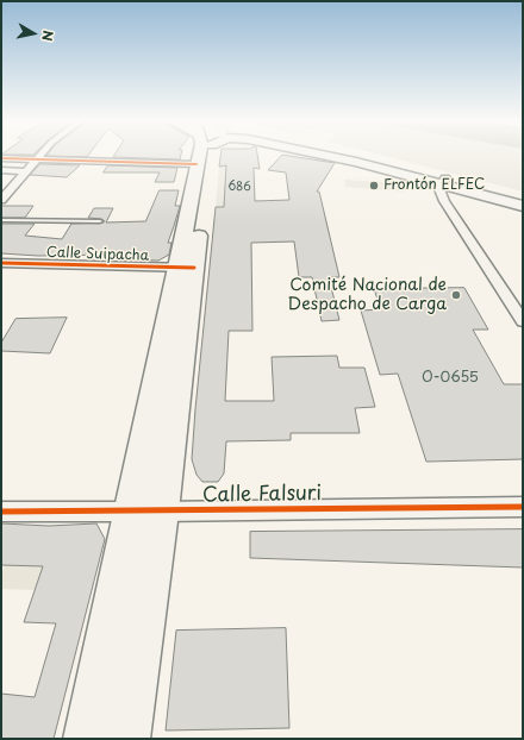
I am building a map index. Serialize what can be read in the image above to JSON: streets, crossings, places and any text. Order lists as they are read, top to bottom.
{
  "streets": {
    "street": ["Calle Suipacha", "Calle Falsuri"]
  },
  "places": ["Frontón ELFEC", "Comité Nacional de Despacho de Carga"],
  "house_numbers": ["686", "O-0655"],
  "north": "right"
}
